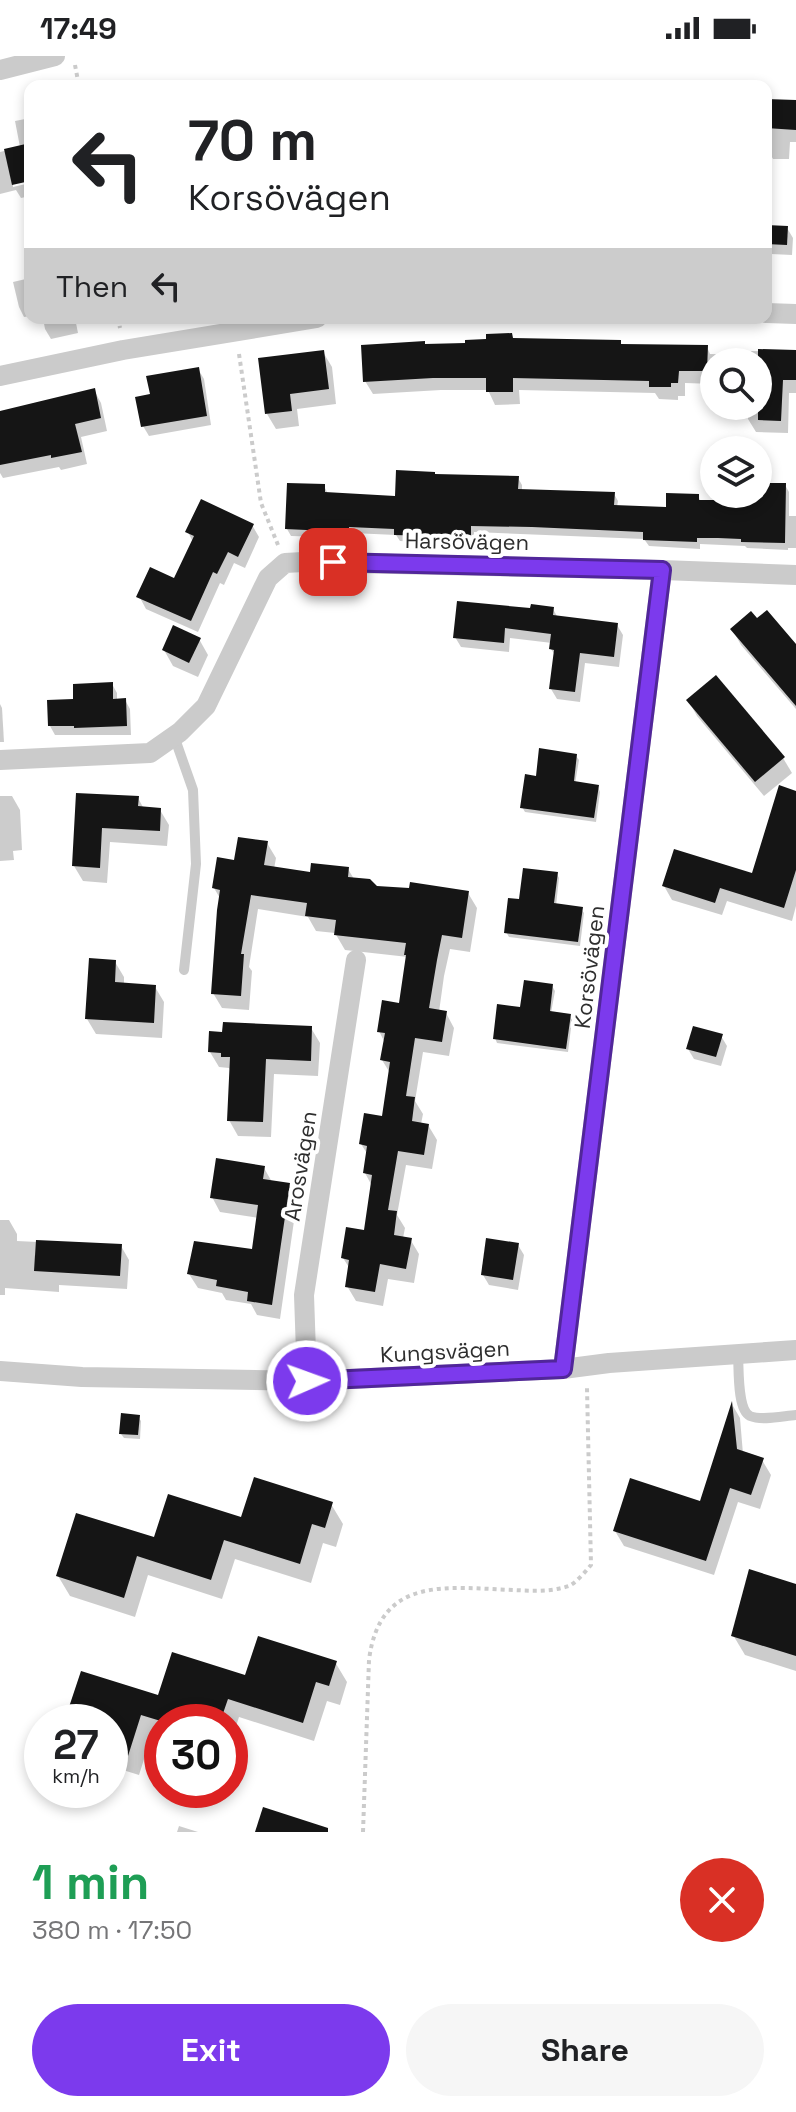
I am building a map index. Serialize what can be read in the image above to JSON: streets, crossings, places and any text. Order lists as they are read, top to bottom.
{
  "streets": {
    "street": [
      "Harsövägen",
      "Korsövägen",
      "Arosvägen",
      "Kungsvägen"
    ]
  },
  "crossings": [
    ["Harsövägen", "Korsövägen"],
    ["Korsövägen", "Kungsvägen"],
    ["Arosvägen", "Kungsvägen"]
  ],
  "page": {
    "status": "17:49",
    "turn": ["70 m", "Korsövägen"],
    "then": "Then",
    "speed": "27 km/h",
    "limit": "30",
    "heading": ["1 min", "380 m · 17:50"],
    "buttons": ["Exit", "Share"]
  }
}
